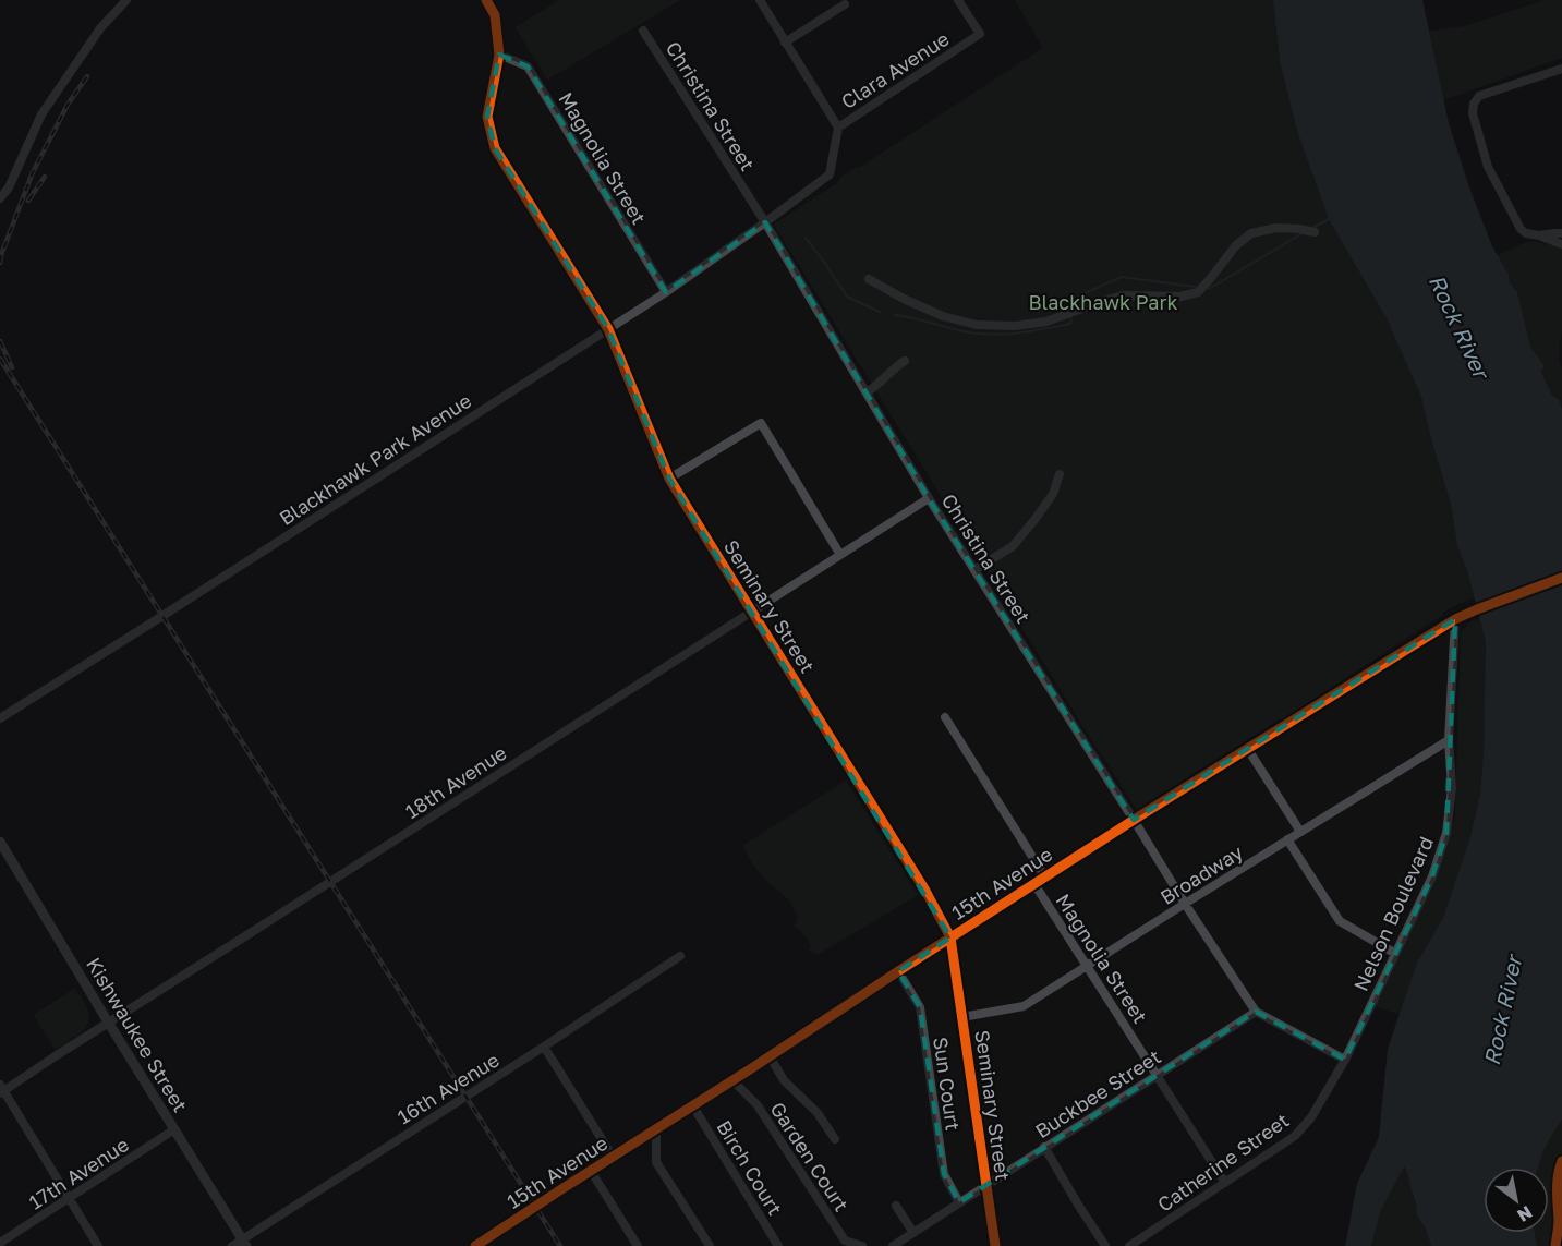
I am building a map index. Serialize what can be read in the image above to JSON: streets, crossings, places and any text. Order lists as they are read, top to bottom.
{
  "streets": {
    "main road": ["15th Avenue", "Kishwaukee Street"],
    "street": [
      "Clara Avenue",
      "Christina Street",
      "Magnolia Street",
      "Blackhawk Park Avenue",
      "Seminary Street",
      "18th Avenue",
      "Broadway",
      "Nelson Boulevard",
      "Sun Court",
      "16th Avenue",
      "Buckbee Street",
      "Garden Court",
      "Catherine Street",
      "Birch Court",
      "17th Avenue"
    ]
  },
  "crossings": [
    ["Clara Avenue", "Christina Street"],
    ["Clara Avenue", "Blackhawk Park Avenue"],
    ["Christina Street", "Blackhawk Park Avenue"],
    ["Christina Street", "18th Avenue"],
    ["Christina Street", "Broadway"],
    ["Christina Street", "15th Avenue"],
    ["Christina Street", "Nelson Boulevard"],
    ["Christina Street", "Buckbee Street"],
    ["Christina Street", "Catherine Street"],
    ["Magnolia Street", "Blackhawk Park Avenue"],
    ["Magnolia Street", "Seminary Street"],
    ["Magnolia Street", "Broadway"],
    ["Magnolia Street", "15th Avenue"],
    ["Magnolia Street", "Buckbee Street"],
    ["Magnolia Street", "Catherine Street"],
    ["Blackhawk Park Avenue", "Seminary Street"],
    ["Seminary Street", "18th Avenue"],
    ["Seminary Street", "Broadway"],
    ["Seminary Street", "15th Avenue"],
    ["Seminary Street", "Buckbee Street"],
    ["18th Avenue", "Kishwaukee Street"],
    ["Broadway", "Nelson Boulevard"],
    ["15th Avenue", "Nelson Boulevard"],
    ["15th Avenue", "Sun Court"],
    ["15th Avenue", "Garden Court"],
    ["15th Avenue", "Birch Court"],
    ["Nelson Boulevard", "Catherine Street"],
    ["Kishwaukee Street", "16th Avenue"],
    ["Kishwaukee Street", "17th Avenue"],
    ["Sun Court", "Buckbee Street"]
  ],
  "water": ["Rock River"],
  "parks": ["Blackhawk Park"],
  "north": "bottom right"
}
